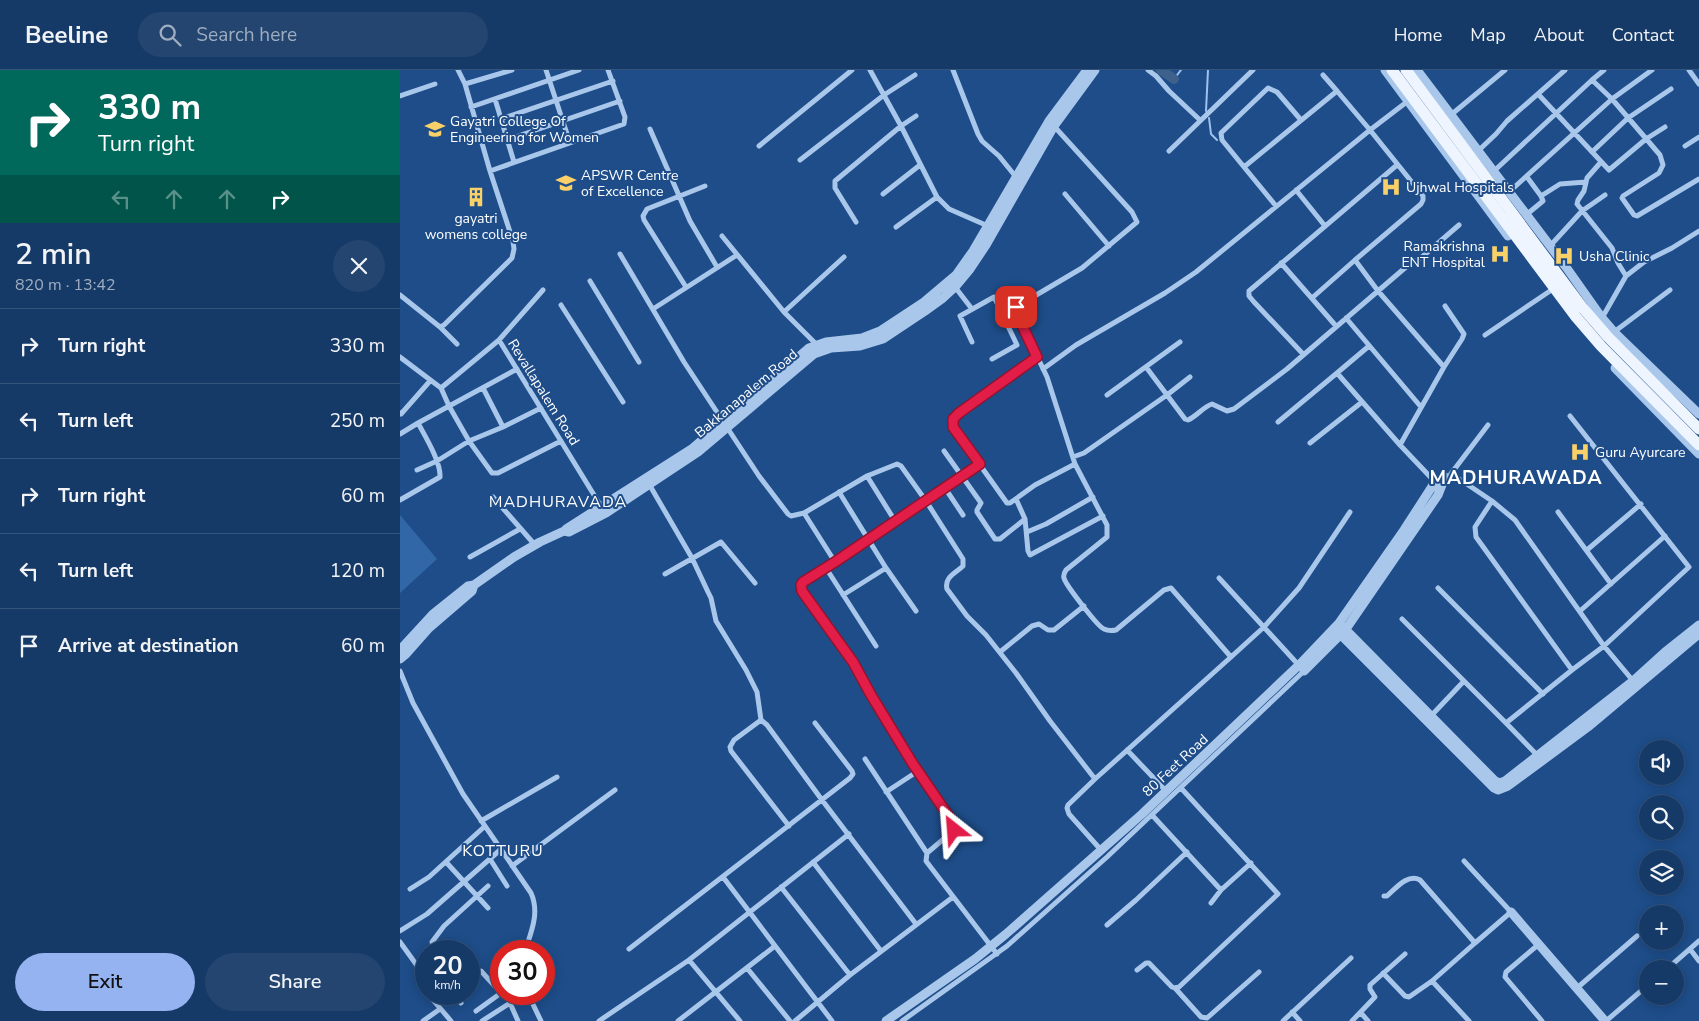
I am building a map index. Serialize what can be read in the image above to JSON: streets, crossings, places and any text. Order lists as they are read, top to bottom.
{
  "streets": {
    "street": ["Revallapalem Road", "Bakkanapalem Road", "80 Feet Road"]
  },
  "crossings": [
    ["Revallapalem Road", "Bakkanapalem Road"]
  ],
  "districts": ["MADHURAWADA", "MADHURAVADA", "KOTTURU"],
  "places": {
    "school or university": ["Gayatri College Of Engineering for Women", "APSWR Centre of Excellence"],
    "hospital": [
      "Ujhwal Hospitals",
      "Ramakrishna ENT Hospital",
      "Usha Clinic",
      "Guru Ayurcare"
    ],
    "building": ["gayatri womens college"]
  },
  "page": {
    "header": "Beeline",
    "search": "Search here",
    "nav": [
      "Home",
      "Map",
      "About",
      "Contact"
    ],
    "turn": ["330 m", "Turn right"],
    "heading": ["2 min", "820 m · 13:42"],
    "list": [
      {
        "name": "Turn right",
        "value": "330 m"
      },
      {
        "name": "Turn left",
        "value": "250 m"
      },
      {
        "name": "Turn right",
        "value": "60 m"
      },
      {
        "name": "Turn left",
        "value": "120 m"
      },
      {
        "name": "Arrive at destination",
        "value": "60 m"
      }
    ],
    "map_buttons": ["+", "−"],
    "speed": "20 km/h",
    "limit": "30",
    "buttons": ["Exit", "Share"]
  }
}
